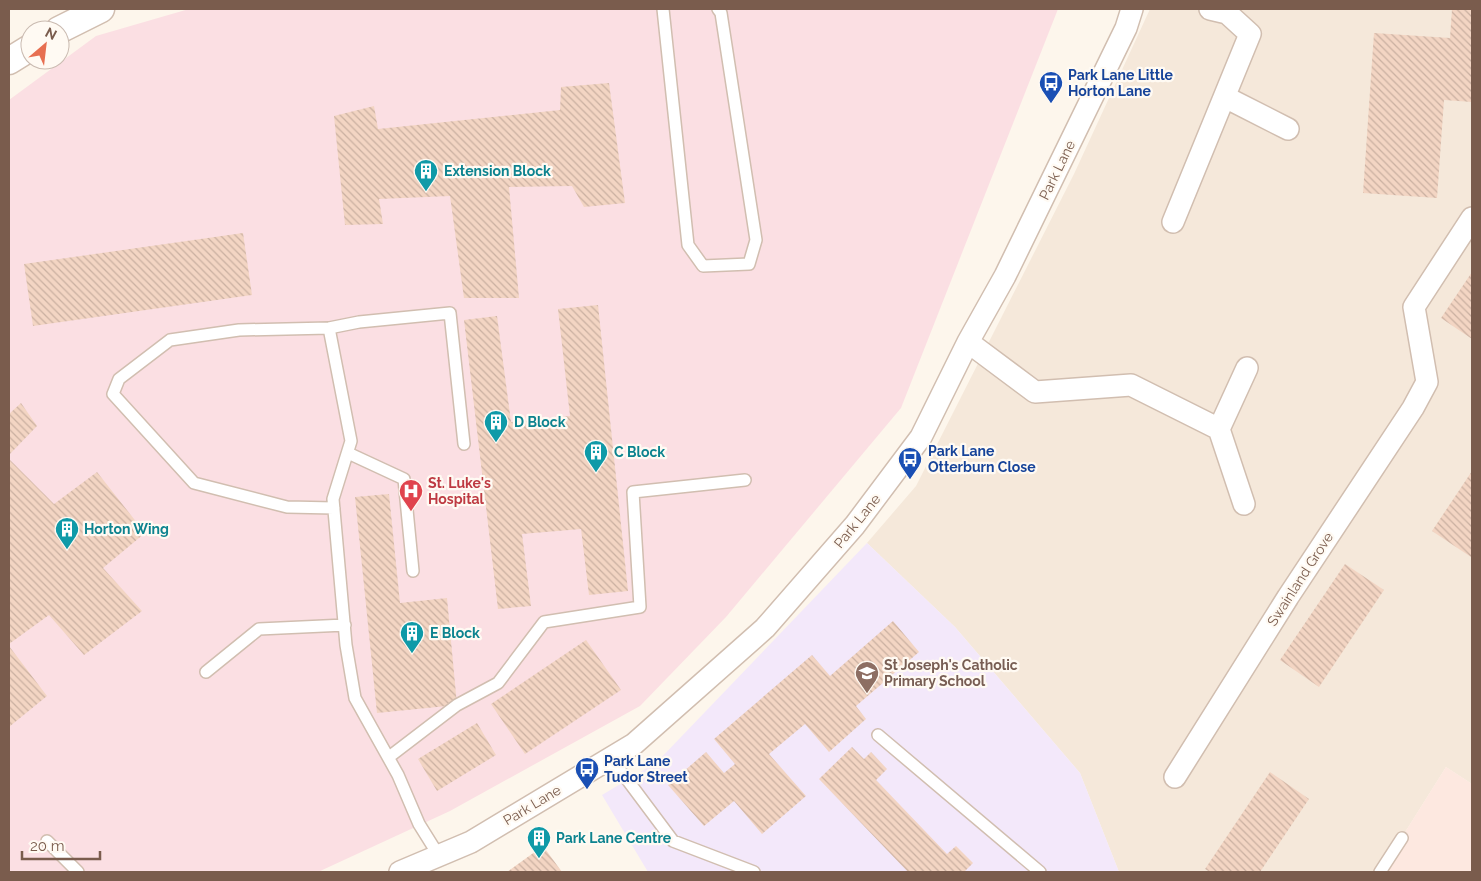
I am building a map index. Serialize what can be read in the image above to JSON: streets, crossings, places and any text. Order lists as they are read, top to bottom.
{
  "streets": {
    "street": ["Park Lane", "Swainland Grove"]
  },
  "places": {
    "bus stop": ["Park Lane Little Horton Lane", "Park Lane Otterburn Close", "Park Lane Tudor Street"],
    "building": [
      "Extension Block",
      "D Block",
      "C Block",
      "Horton Wing",
      "E Block",
      "Park Lane Centre"
    ],
    "hospital": ["St. Luke's Hospital"],
    "school or university": ["St Joseph's Catholic Primary School"]
  },
  "scale_bar": "20 m",
  "north": "top right"
}
